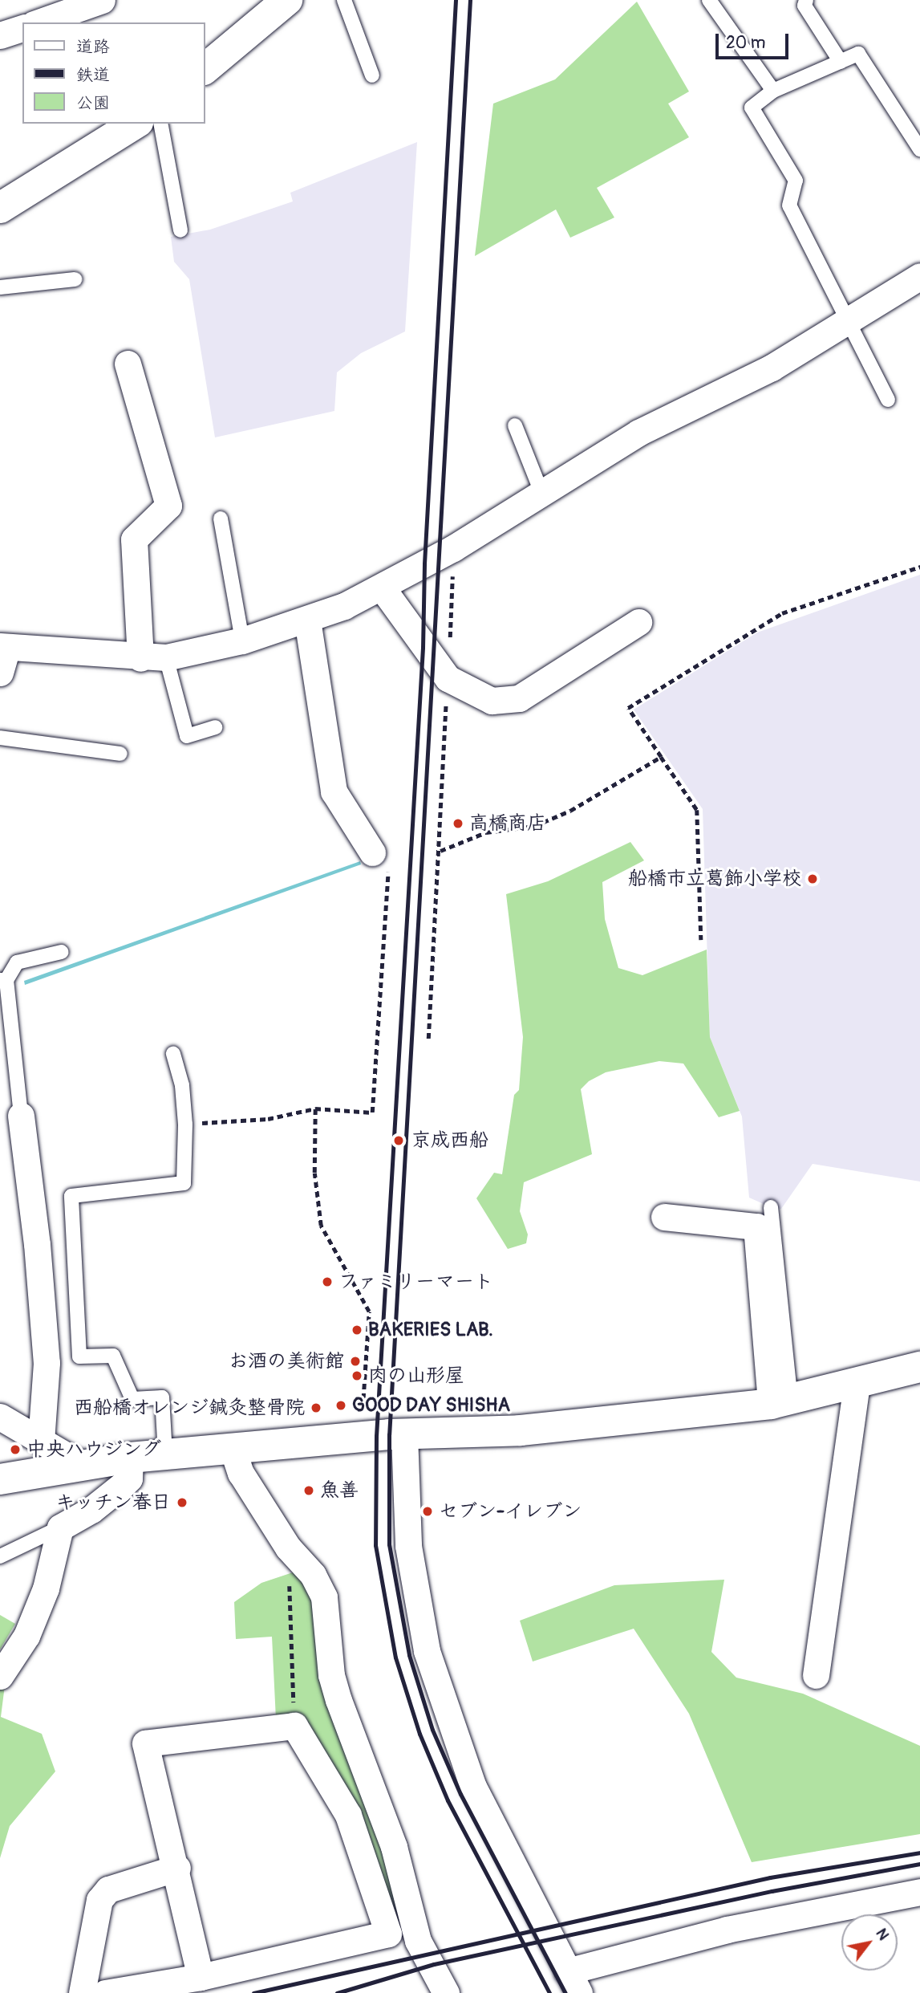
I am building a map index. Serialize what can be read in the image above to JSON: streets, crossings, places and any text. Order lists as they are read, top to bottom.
{
  "places": [
    "高橋商店",
    "船橋市立葛飾小学校",
    "京成西船",
    "ファミリーマート",
    "BAKERIES LAB.",
    "お酒の美術館",
    "肉の山形屋",
    "GOOD DAY SHISHA",
    "西船橋オレンジ鍼灸整骨院",
    "中央ハウジング",
    "魚善",
    "キッチン春日",
    "セブン-イレブン"
  ],
  "legend": ["道路", "鉄道", "公園"],
  "scale_bar": "20 m",
  "north": "top right"
}
